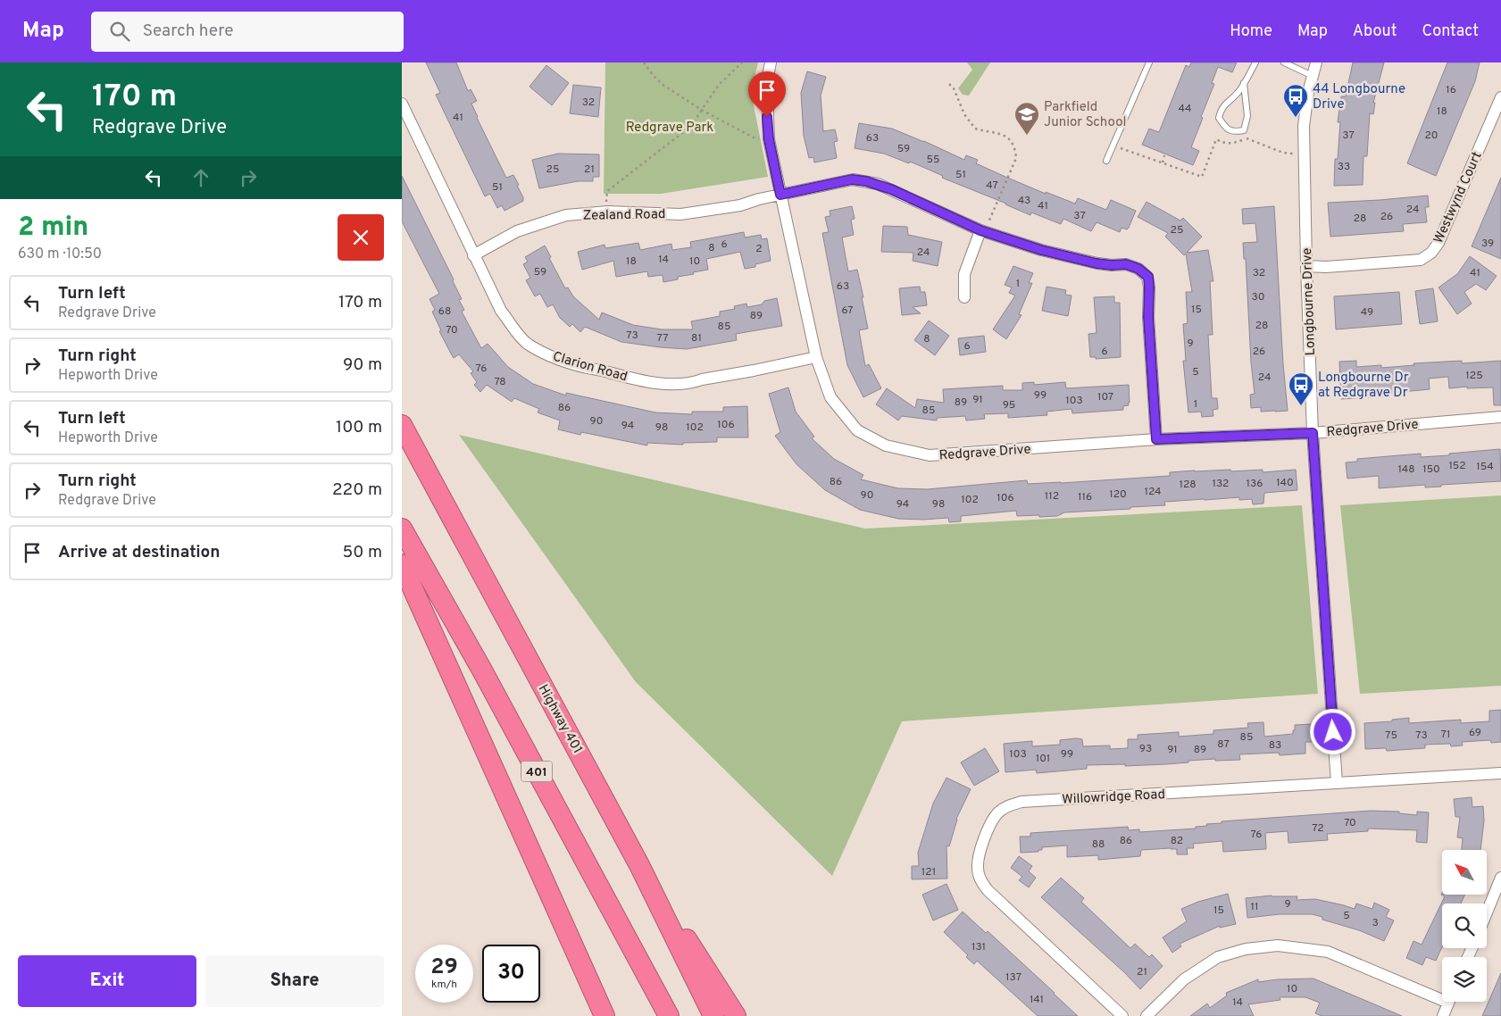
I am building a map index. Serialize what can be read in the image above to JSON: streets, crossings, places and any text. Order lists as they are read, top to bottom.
{
  "streets": {
    "highway": ["Highway 401", "401"],
    "street": [
      "Westwynd Court",
      "Zealand Road",
      "Longbourne Drive",
      "Clarion Road",
      "Redgrave Drive",
      "Willowridge Road"
    ]
  },
  "crossings": [
    ["Westwynd Court", "Longbourne Drive"],
    ["Zealand Road", "Clarion Road"],
    ["Zealand Road", "Redgrave Drive"],
    ["Longbourne Drive", "Redgrave Drive"],
    ["Longbourne Drive", "Willowridge Road"],
    ["Clarion Road", "Redgrave Drive"]
  ],
  "parks": ["Redgrave Park"],
  "places": {
    "bus stop": ["44 Longbourne Drive", "Longbourne Dr at Redgrave Dr"],
    "school or university": ["Parkfield Junior School"]
  },
  "house_numbers": [
    "16",
    "32",
    "44",
    "18",
    "41",
    "37",
    "20",
    "63",
    "59",
    "55",
    "33",
    "25",
    "21",
    "51",
    "47",
    "51",
    "43",
    "41",
    "24",
    "37",
    "26",
    "28",
    "25",
    "39",
    "6",
    "8",
    "2",
    "24",
    "14",
    "18",
    "10",
    "59",
    "32",
    "41",
    "1",
    "63",
    "30",
    "15",
    "67",
    "68",
    "49",
    "89",
    "28",
    "85",
    "70",
    "73",
    "77",
    "81",
    "8",
    "9",
    "6",
    "6",
    "26",
    "76",
    "5",
    "125",
    "24",
    "78",
    "99",
    "107",
    "91",
    "103",
    "89",
    "1",
    "95",
    "86",
    "85",
    "90",
    "106",
    "94",
    "98",
    "102",
    "152",
    "154",
    "148",
    "150",
    "86",
    "140",
    "132",
    "136",
    "128",
    "124",
    "120",
    "90",
    "112",
    "116",
    "106",
    "102",
    "94",
    "98",
    "69",
    "71",
    "75",
    "73",
    "85",
    "87",
    "83",
    "93",
    "91",
    "89",
    "103",
    "99",
    "101",
    "70",
    "72",
    "76",
    "86",
    "82",
    "88",
    "121",
    "9",
    "11",
    "15",
    "5",
    "3",
    "131",
    "21",
    "137",
    "10",
    "141",
    "14"
  ],
  "north": "top left",
  "page": {
    "header": "Map",
    "search": "Search here",
    "nav": [
      "Home",
      "Map",
      "About",
      "Contact"
    ],
    "turn": ["170 m", "Redgrave Drive"],
    "heading": ["2 min", "630 m · 10:50"],
    "list": [
      {
        "name": "Turn left",
        "note": "Redgrave Drive",
        "value": "170 m"
      },
      {
        "name": "Turn right",
        "note": "Hepworth Drive",
        "value": "90 m"
      },
      {
        "name": "Turn left",
        "note": "Hepworth Drive",
        "value": "100 m"
      },
      {
        "name": "Turn right",
        "note": "Redgrave Drive",
        "value": "220 m"
      },
      {
        "name": "Arrive at destination",
        "value": "50 m"
      }
    ],
    "speed": "29 km/h",
    "limit": "30",
    "buttons": ["Exit", "Share"]
  }
}
